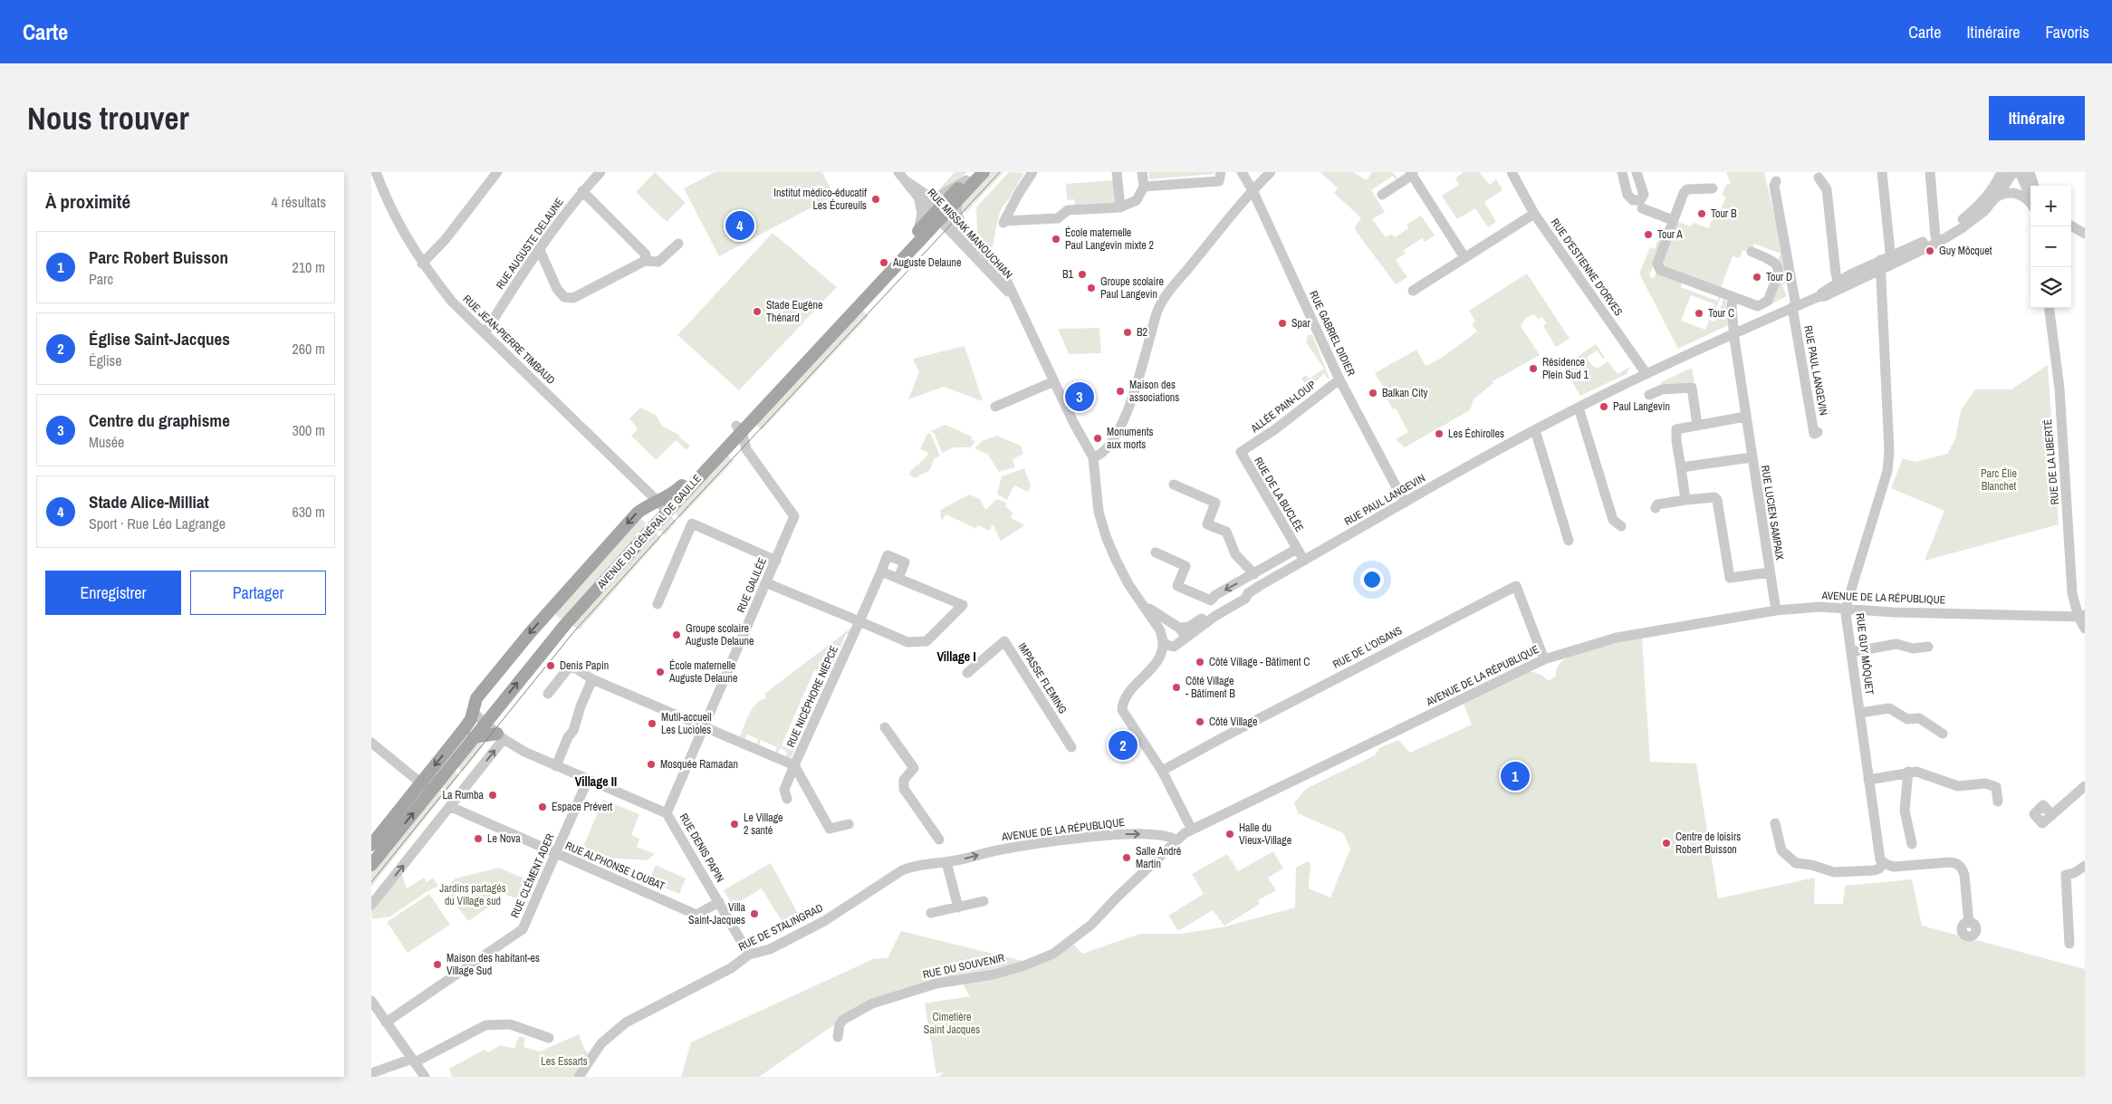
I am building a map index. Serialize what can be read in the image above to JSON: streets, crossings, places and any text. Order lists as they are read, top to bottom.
{
  "streets": {
    "main road": ["AVENUE DU GÉNÉRAL DE GAULLE"],
    "street": [
      "RUE MISSAK MANOUCHIAN",
      "RUE AUGUSTE DELAUNE",
      "RUE D'ESTIENNE D'ORVES",
      "RUE GABRIEL DIDIER",
      "RUE JEAN-PIERRE TIMBAUD",
      "RUE PAUL LANGEVIN",
      "ALLÉE PAIN-LOUP",
      "RUE DE LA LIBERTÉ",
      "RUE DE LA BUCLÉE",
      "RUE LUCIEN SAMPAIX",
      "RUE GALILÉE",
      "AVENUE DE LA RÉPUBLIQUE",
      "RUE DE L'OISANS",
      "RUE GUY MÔQUET",
      "IMPASSE FLEMING",
      "RUE NICÉPHORE NIÈPCE",
      "RUE DENIS PAPIN",
      "RUE ALPHONSE LOUBAT",
      "RUE CLÉMENT ADER",
      "RUE DE STALINGRAD",
      "RUE DU SOUVENIR"
    ]
  },
  "crossings": [
    ["RUE MISSAK MANOUCHIAN", "AVENUE DU GÉNÉRAL DE GAULLE"],
    ["RUE AUGUSTE DELAUNE", "RUE JEAN-PIERRE TIMBAUD"],
    ["RUE D'ESTIENNE D'ORVES", "RUE PAUL LANGEVIN"],
    ["RUE GABRIEL DIDIER", "RUE PAUL LANGEVIN"],
    ["RUE GABRIEL DIDIER", "ALLÉE PAIN-LOUP"],
    ["RUE JEAN-PIERRE TIMBAUD", "AVENUE DU GÉNÉRAL DE GAULLE"],
    ["RUE PAUL LANGEVIN", "RUE DE LA BUCLÉE"],
    ["RUE PAUL LANGEVIN", "RUE LUCIEN SAMPAIX"],
    ["RUE PAUL LANGEVIN", "RUE GUY MÔQUET"],
    ["ALLÉE PAIN-LOUP", "RUE DE LA BUCLÉE"],
    ["RUE DE LA LIBERTÉ", "AVENUE DE LA RÉPUBLIQUE"],
    ["RUE LUCIEN SAMPAIX", "AVENUE DE LA RÉPUBLIQUE"],
    ["AVENUE DU GÉNÉRAL DE GAULLE", "RUE GALILÉE"],
    ["AVENUE DU GÉNÉRAL DE GAULLE", "RUE DENIS PAPIN"],
    ["RUE GALILÉE", "RUE NICÉPHORE NIÈPCE"],
    ["RUE GALILÉE", "RUE DENIS PAPIN"],
    ["AVENUE DE LA RÉPUBLIQUE", "RUE DE L'OISANS"],
    ["AVENUE DE LA RÉPUBLIQUE", "RUE GUY MÔQUET"],
    ["AVENUE DE LA RÉPUBLIQUE", "RUE DE STALINGRAD"],
    ["AVENUE DE LA RÉPUBLIQUE", "RUE DU SOUVENIR"],
    ["RUE DENIS PAPIN", "RUE ALPHONSE LOUBAT"],
    ["RUE DENIS PAPIN", "RUE CLÉMENT ADER"],
    ["RUE DENIS PAPIN", "RUE DE STALINGRAD"],
    ["RUE ALPHONSE LOUBAT", "RUE CLÉMENT ADER"]
  ],
  "districts": ["Village I", "Village II"],
  "parks": [
    "Parc Élie Blanchet",
    "Jardins partagés du Village sud",
    "Cimetière Saint Jacques",
    "Les Essarts"
  ],
  "places": [
    "Institut médico-éducatif Les Écureuils",
    "Tour B",
    "Tour A",
    "École maternelle Paul Langevin mixte 2",
    "Guy Môcquet",
    "Auguste Delaune",
    "B1",
    "Tour D",
    "Groupe scolaire Paul Langevin",
    "Stade Eugène Thénard",
    "Tour C",
    "Spar",
    "B2",
    "Résidence Plein Sud 1",
    "Maison des associations",
    "Balkan City",
    "Paul Langevin",
    "Les Échirolles",
    "Monuments aux morts",
    "Groupe scolaire Auguste Delaune",
    "Côté Village - Bâtiment C",
    "Denis Papin",
    "École maternelle Auguste Delaune",
    "Côté Village - Bâtiment B",
    "Côté Village",
    "Mutil-accueil Les Lucioles",
    "Mosquée Ramadan",
    "La Rumba",
    "Espace Prévert",
    "Le Village 2 santé",
    "Halle du Vieux-Village",
    "Le Nova",
    "Centre de loisirs Robert Buisson",
    "Salle André Martin",
    "Villa Saint-Jacques",
    "Maison des habitant-es Village Sud"
  ],
  "page": {
    "header": "Carte",
    "nav": ["Carte", "Itinéraire", "Favoris"],
    "buttons": [
      "Itinéraire",
      ["Enregistrer", "Partager"]
    ],
    "title": "Nous trouver",
    "heading": ["À proximité", "4 résultats"],
    "map_buttons": ["+", "−"],
    "pins": [
      "4",
      "3",
      "2",
      "1"
    ],
    "list": [
      {
        "mark": "1",
        "name": "Parc Robert Buisson",
        "note": "Parc",
        "value": "210 m"
      },
      {
        "mark": "2",
        "name": "Église Saint-Jacques",
        "note": "Église",
        "value": "260 m"
      },
      {
        "mark": "3",
        "name": "Centre du graphisme",
        "note": "Musée",
        "value": "300 m"
      },
      {
        "mark": "4",
        "name": "Stade Alice-Milliat",
        "note": "Sport · Rue Léo Lagrange",
        "value": "630 m"
      }
    ]
  }
}
